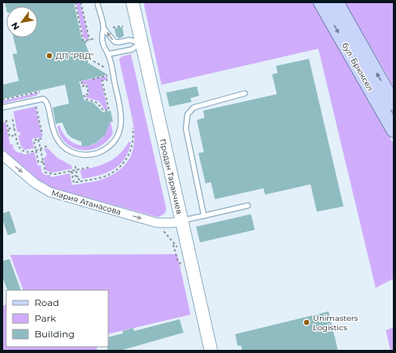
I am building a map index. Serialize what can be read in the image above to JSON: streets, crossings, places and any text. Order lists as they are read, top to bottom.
{
  "streets": {
    "main road": ["бул. Брюксел"],
    "street": ["Продан Таракчиев", "Мария Атанасова"]
  },
  "crossings": [
    ["Продан Таракчиев", "Мария Атанасова"]
  ],
  "one_way": ["Мария Атанасова"],
  "places": ["ДП \"РВД\"", "Unimasters Logistics"],
  "legend": ["Road", "Park", "Building"],
  "north": "bottom left"
}
